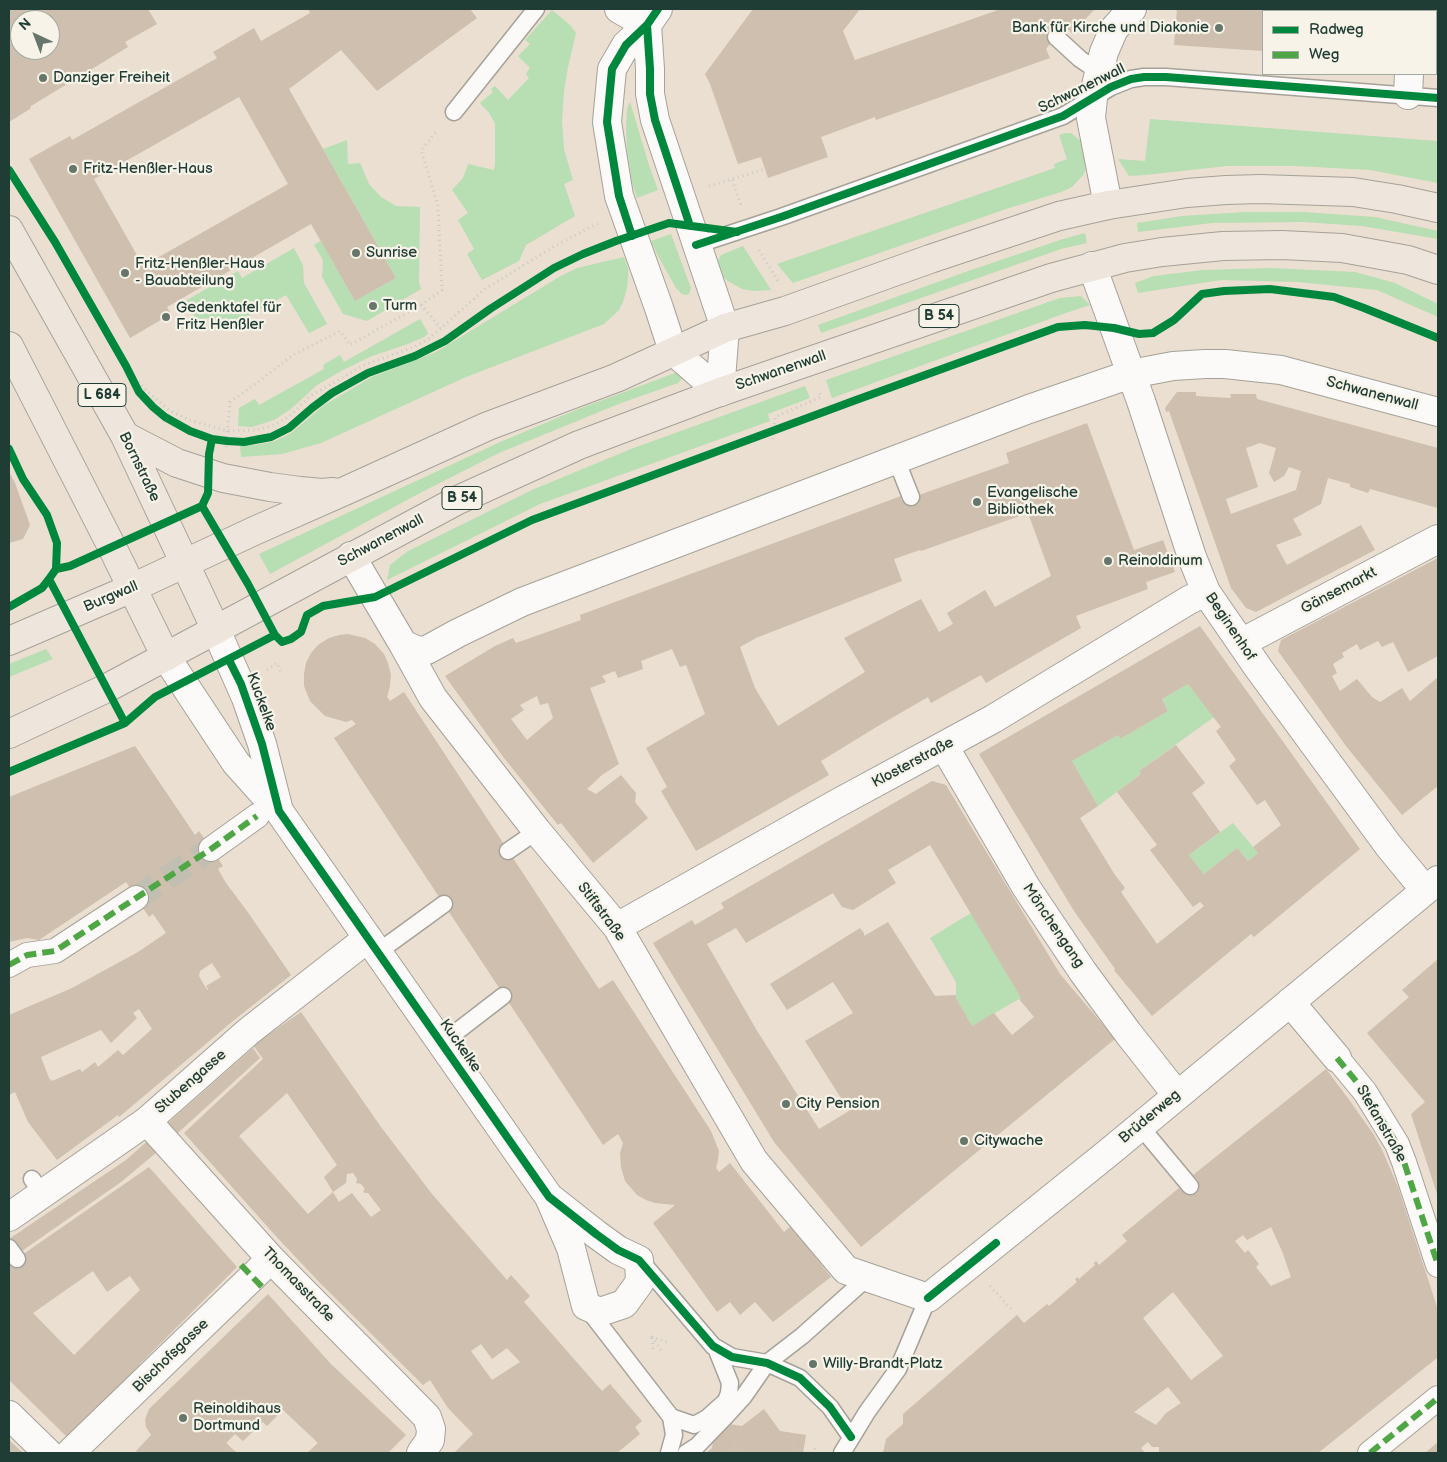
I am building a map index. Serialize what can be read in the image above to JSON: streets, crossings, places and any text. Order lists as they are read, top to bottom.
{
  "streets": {
    "main road": [
      "Schwanenwall",
      "B 54",
      "L 684",
      "Bornstraße",
      "Burgwall"
    ],
    "street": [
      "Gänsemarkt",
      "Beginenhof",
      "Kuckelke",
      "Klosterstraße",
      "Stiftstraße",
      "Mönchengang",
      "Stubengasse",
      "Brüderweg",
      "Stefanstraße",
      "Thomasstraße",
      "Bischofsgasse"
    ]
  },
  "crossings": [
    ["Schwanenwall", "B 54"],
    ["Schwanenwall", "Bornstraße"],
    ["Schwanenwall", "Beginenhof"],
    ["Schwanenwall", "Kuckelke"],
    ["Schwanenwall", "Stiftstraße"],
    ["B 54", "Kuckelke"],
    ["Bornstraße", "Burgwall"],
    ["Bornstraße", "Kuckelke"],
    ["Gänsemarkt", "Beginenhof"],
    ["Beginenhof", "Klosterstraße"],
    ["Beginenhof", "Brüderweg"],
    ["Kuckelke", "Stubengasse"],
    ["Klosterstraße", "Stiftstraße"],
    ["Klosterstraße", "Mönchengang"],
    ["Mönchengang", "Brüderweg"],
    ["Stubengasse", "Thomasstraße"],
    ["Brüderweg", "Stefanstraße"],
    ["Thomasstraße", "Bischofsgasse"]
  ],
  "places": [
    "Bank für Kirche und Diakonie",
    "Danziger Freiheit",
    "Fritz-Henßler-Haus",
    "Sunrise",
    "Fritz-Henßler-Haus - Bauabteilung",
    "Turm",
    "Gedenktafel für Fritz Henßler",
    "Evangelische Bibliothek",
    "Reinoldinum",
    "City Pension",
    "Citywache",
    "Willy-Brandt-Platz",
    "Reinoldihaus Dortmund"
  ],
  "legend": ["Radweg", "Weg"],
  "north": "top left"
}
